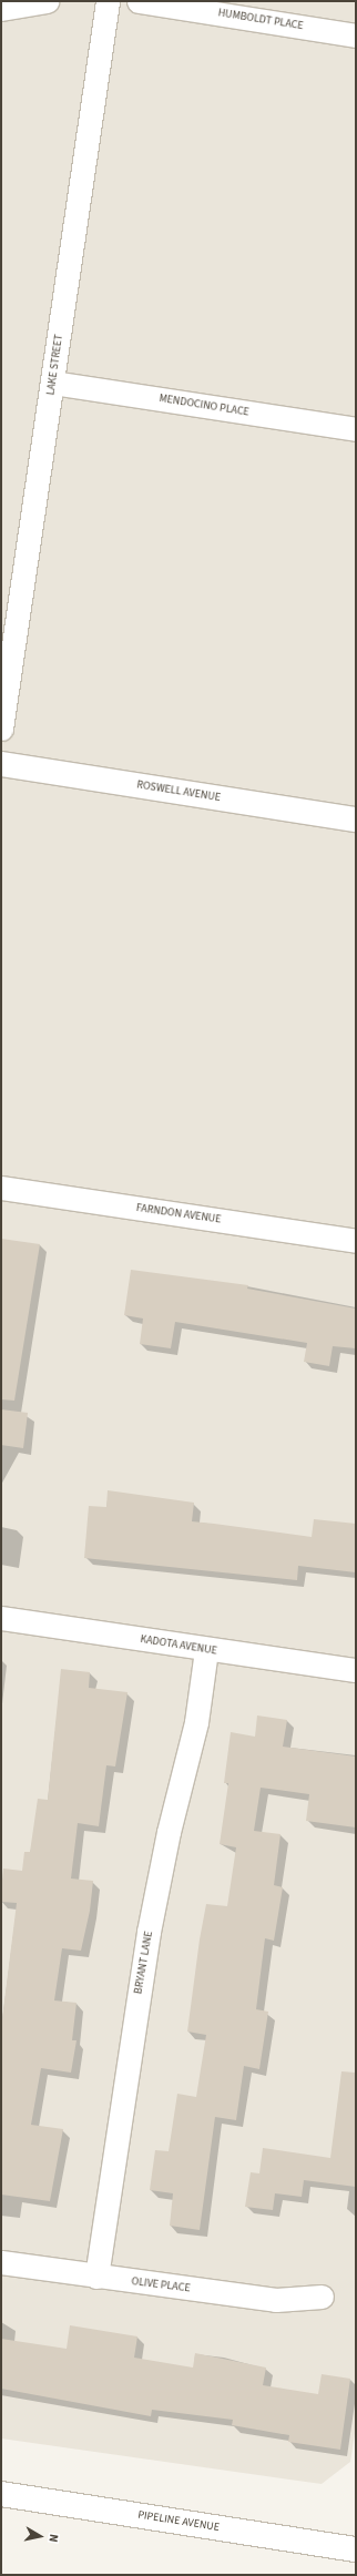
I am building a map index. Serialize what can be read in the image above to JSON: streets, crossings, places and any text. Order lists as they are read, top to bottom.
{
  "streets": {
    "street": [
      "HUMBOLDT PLACE",
      "LAKE STREET",
      "MENDOCINO PLACE",
      "ROSWELL AVENUE",
      "FARNDON AVENUE",
      "KADOTA AVENUE",
      "BRYANT LANE",
      "OLIVE PLACE",
      "PIPELINE AVENUE"
    ]
  },
  "crossings": [
    ["LAKE STREET", "MENDOCINO PLACE"],
    ["KADOTA AVENUE", "BRYANT LANE"],
    ["BRYANT LANE", "OLIVE PLACE"]
  ],
  "north": "right"
}
